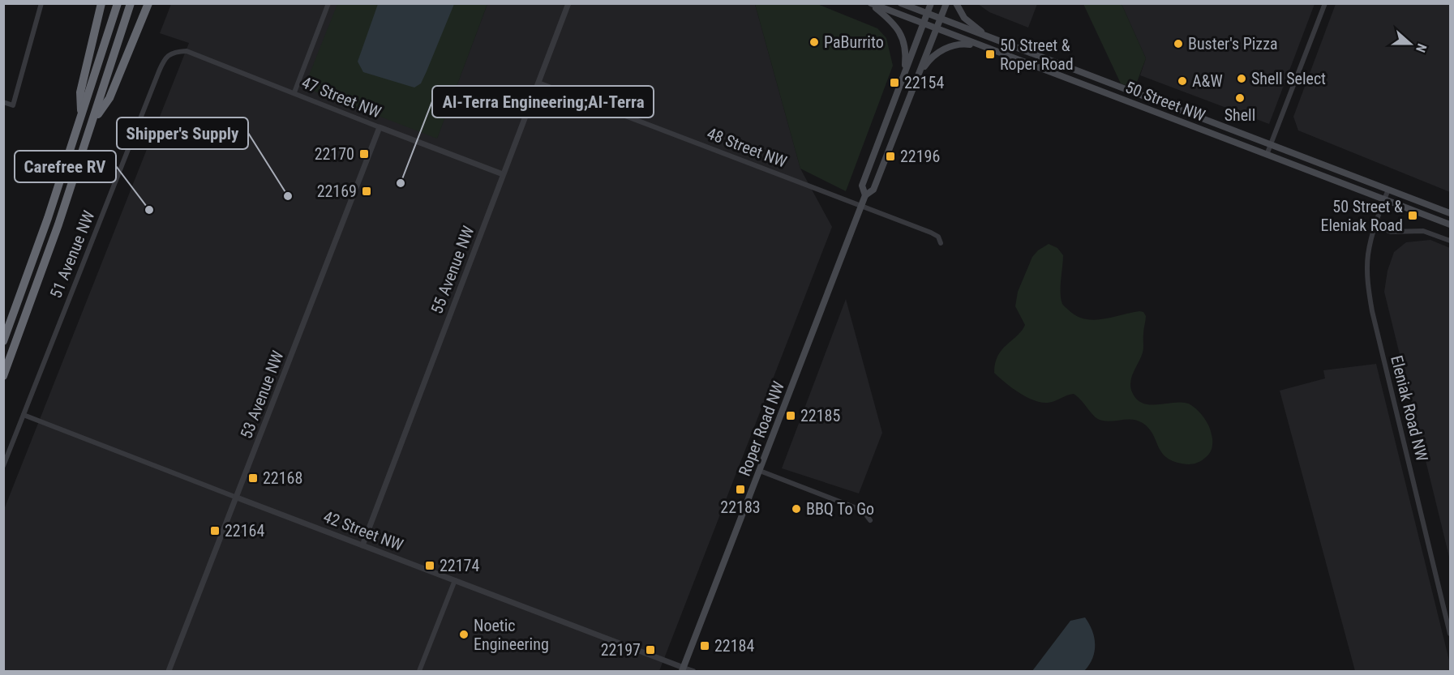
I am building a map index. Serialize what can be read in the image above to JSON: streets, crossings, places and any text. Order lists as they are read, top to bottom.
{
  "streets": {
    "main road": ["50 Street NW", "Roper Road NW"],
    "street": [
      "47 Street NW",
      "48 Street NW",
      "51 Avenue NW",
      "55 Avenue NW",
      "53 Avenue NW",
      "Eleniak Road NW",
      "42 Street NW"
    ]
  },
  "crossings": [
    ["47 Street NW", "51 Avenue NW"],
    ["47 Street NW", "55 Avenue NW"],
    ["47 Street NW", "53 Avenue NW"],
    ["50 Street NW", "Eleniak Road NW"],
    ["50 Street NW", "Roper Road NW"],
    ["48 Street NW", "55 Avenue NW"],
    ["48 Street NW", "Roper Road NW"],
    ["51 Avenue NW", "42 Street NW"],
    ["55 Avenue NW", "42 Street NW"],
    ["53 Avenue NW", "42 Street NW"],
    ["Roper Road NW", "42 Street NW"]
  ],
  "places": {
    "other": [
      "PaBurrito",
      "Buster's Pizza",
      "Shell Select",
      "A&W",
      "Shell",
      "Al-Terra Engineering;Al-Terra",
      "Shipper's Supply",
      "Carefree RV",
      "BBQ To Go",
      "Noetic Engineering"
    ],
    "transit": [
      "50 Street & Roper Road",
      "22154",
      "22170",
      "22196",
      "22169",
      "50 Street & Eleniak Road",
      "22185",
      "22168",
      "22183",
      "22164",
      "22174",
      "22184",
      "22197"
    ]
  },
  "north": "right"
}
